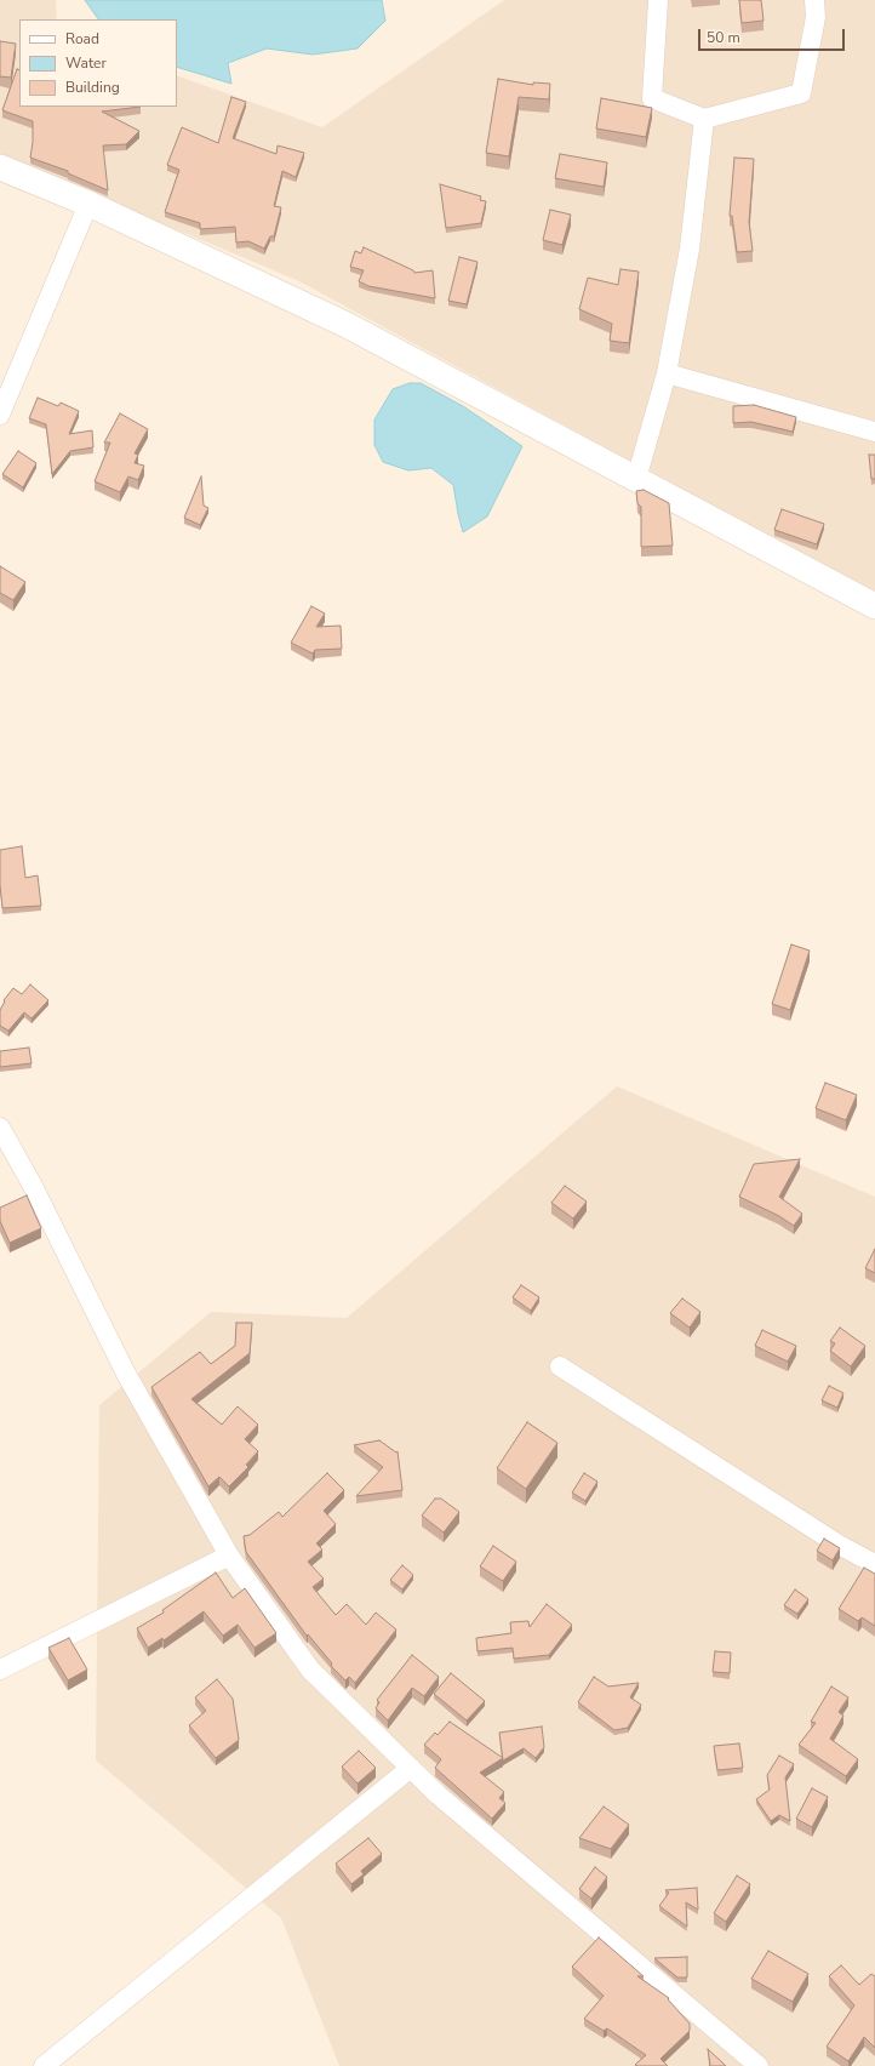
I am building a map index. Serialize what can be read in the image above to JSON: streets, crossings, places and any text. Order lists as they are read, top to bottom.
{
  "legend": ["Road", "Water", "Building"],
  "scale_bar": "50 m"
}
